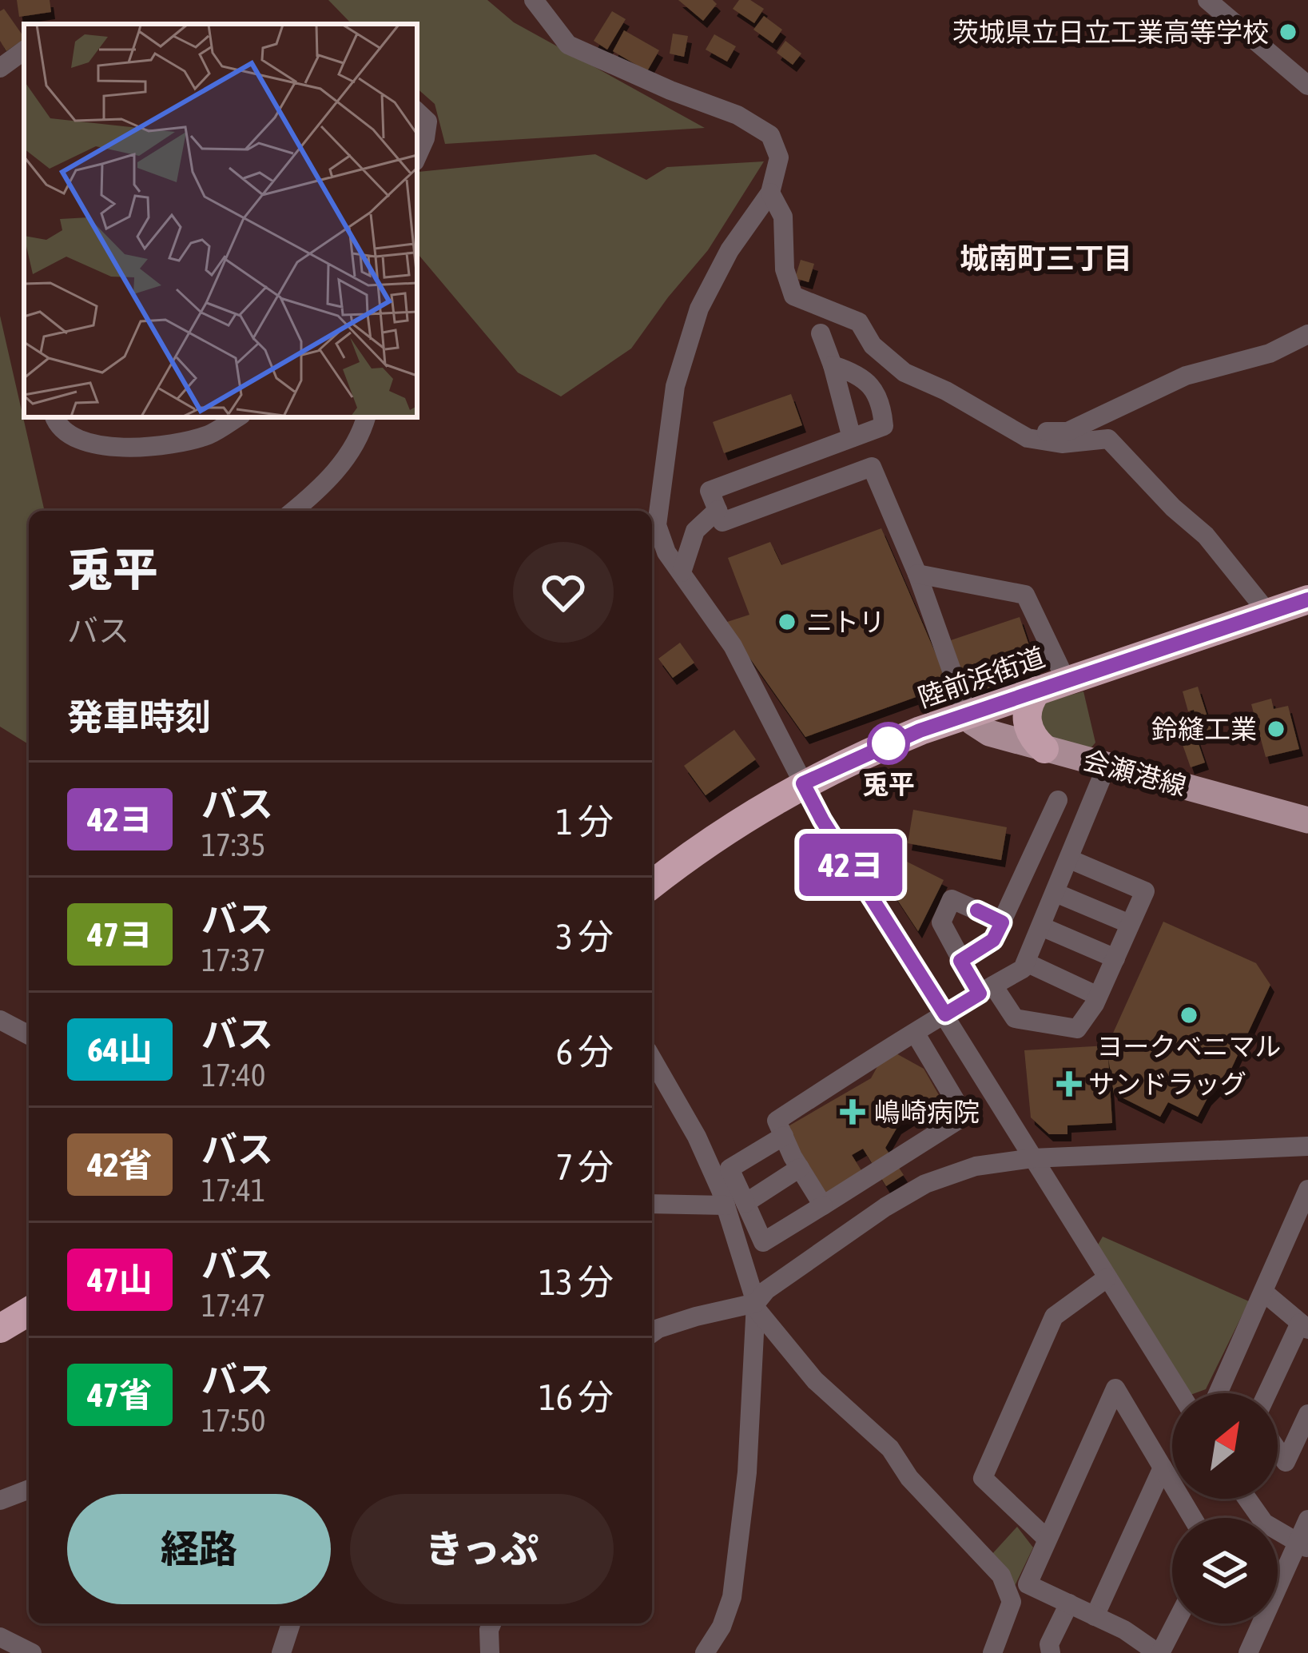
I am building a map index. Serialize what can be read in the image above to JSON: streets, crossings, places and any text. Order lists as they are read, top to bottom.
{
  "streets": {
    "highway": ["陸前浜街道"],
    "main road": ["会瀬港線"]
  },
  "crossings": [
    ["陸前浜街道", "会瀬港線"]
  ],
  "districts": ["城南町三丁目"],
  "places": {
    "other": [
      "茨城県立日立工業高等学校",
      "ニトリ",
      "鈴縫工業",
      "兎平",
      "ヨークベニマル"
    ],
    "health": ["サンドラッグ", "嶋崎病院"]
  },
  "lines": ["bus line 42ヨ"],
  "north": "top right",
  "page": {
    "on_map": "42ヨ",
    "heading": [
      ["兎平", "バス"],
      "発車時刻"
    ],
    "list": [
      {
        "mark": "42ヨ",
        "name": "バス",
        "note": "17:35",
        "value": "1 分"
      },
      {
        "mark": "47ヨ",
        "name": "バス",
        "note": "17:37",
        "value": "3 分"
      },
      {
        "mark": "64山",
        "name": "バス",
        "note": "17:40",
        "value": "6 分"
      },
      {
        "mark": "42省",
        "name": "バス",
        "note": "17:41",
        "value": "7 分"
      },
      {
        "mark": "47山",
        "name": "バス",
        "note": "17:47",
        "value": "13 分"
      },
      {
        "mark": "47省",
        "name": "バス",
        "note": "17:50",
        "value": "16 分"
      }
    ],
    "buttons": ["経路", "きっぷ"]
  }
}
